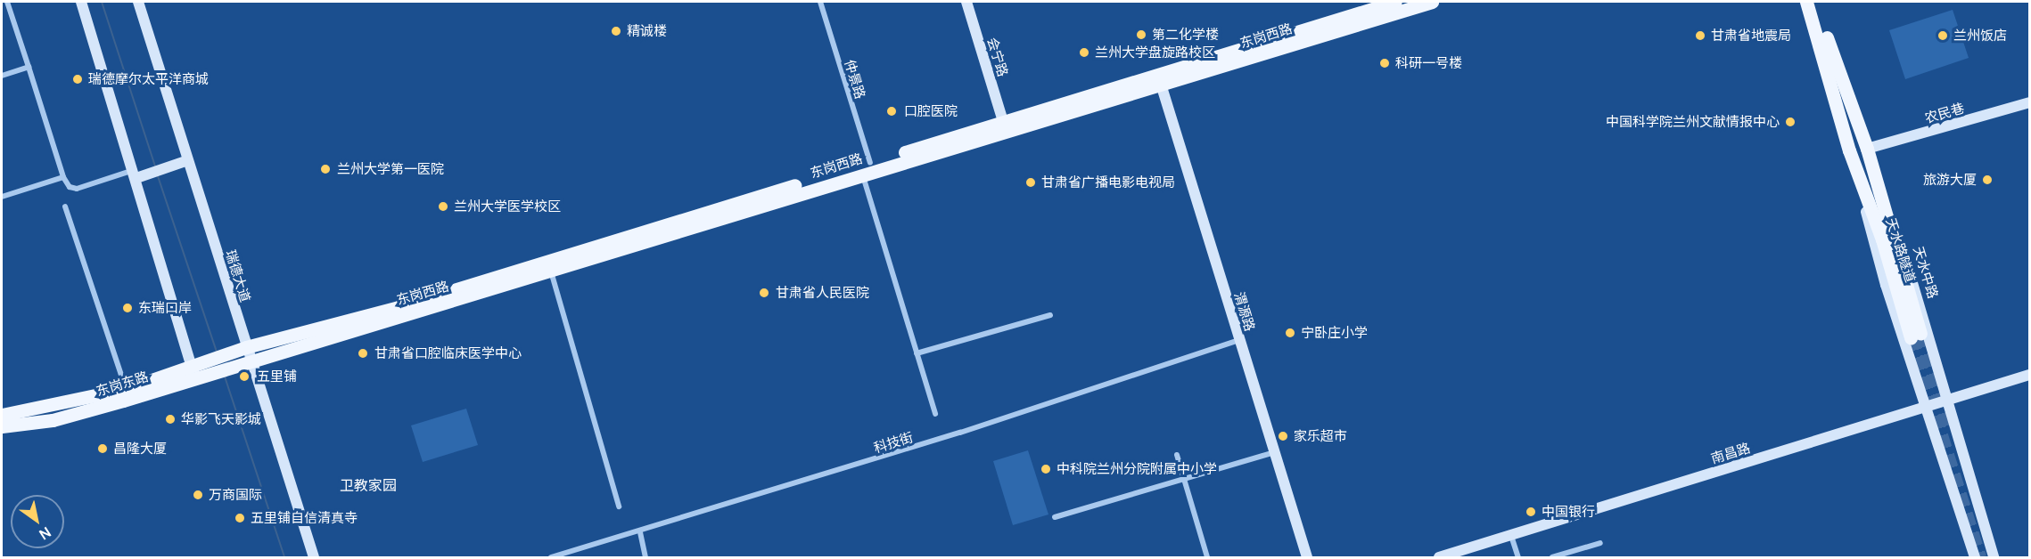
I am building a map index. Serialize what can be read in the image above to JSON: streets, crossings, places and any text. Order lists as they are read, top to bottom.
{
  "streets": {
    "main road": [
      "东岗西路",
      "天水路隧道",
      "天水中路",
      "东岗东路"
    ],
    "street": [
      "会宁路",
      "仲景路",
      "农民巷",
      "瑞德大道",
      "渭源路",
      "科技街",
      "南昌路"
    ]
  },
  "crossings": [
    ["东岗西路", "会宁路"],
    ["东岗西路", "仲景路"],
    ["东岗西路", "瑞德大道"],
    ["东岗西路", "渭源路"],
    ["东岗西路", "东岗东路"],
    ["农民巷", "天水中路"],
    ["天水路隧道", "天水中路"],
    ["天水中路", "南昌路"],
    ["瑞德大道", "东岗东路"],
    ["渭源路", "科技街"]
  ],
  "districts": ["卫教家园"],
  "places": [
    "精诚楼",
    "第二化学楼",
    "甘肃省地震局",
    "兰州饭店",
    "兰州大学盘旋路校区",
    "科研一号楼",
    "瑞德摩尔太平洋商城",
    "口腔医院",
    "中国科学院兰州文献情报中心",
    "兰州大学第一医院",
    "旅游大厦",
    "甘肃省广播电影电视局",
    "兰州大学医学校区",
    "甘肃省人民医院",
    "东瑞口岸",
    "宁卧庄小学",
    "甘肃省口腔临床医学中心",
    "五里铺",
    "华影飞天影城",
    "家乐超市",
    "昌隆大厦",
    "中科院兰州分院附属中小学",
    "万商国际",
    "中国银行",
    "五里铺自信清真寺"
  ],
  "north": "bottom right"
}
